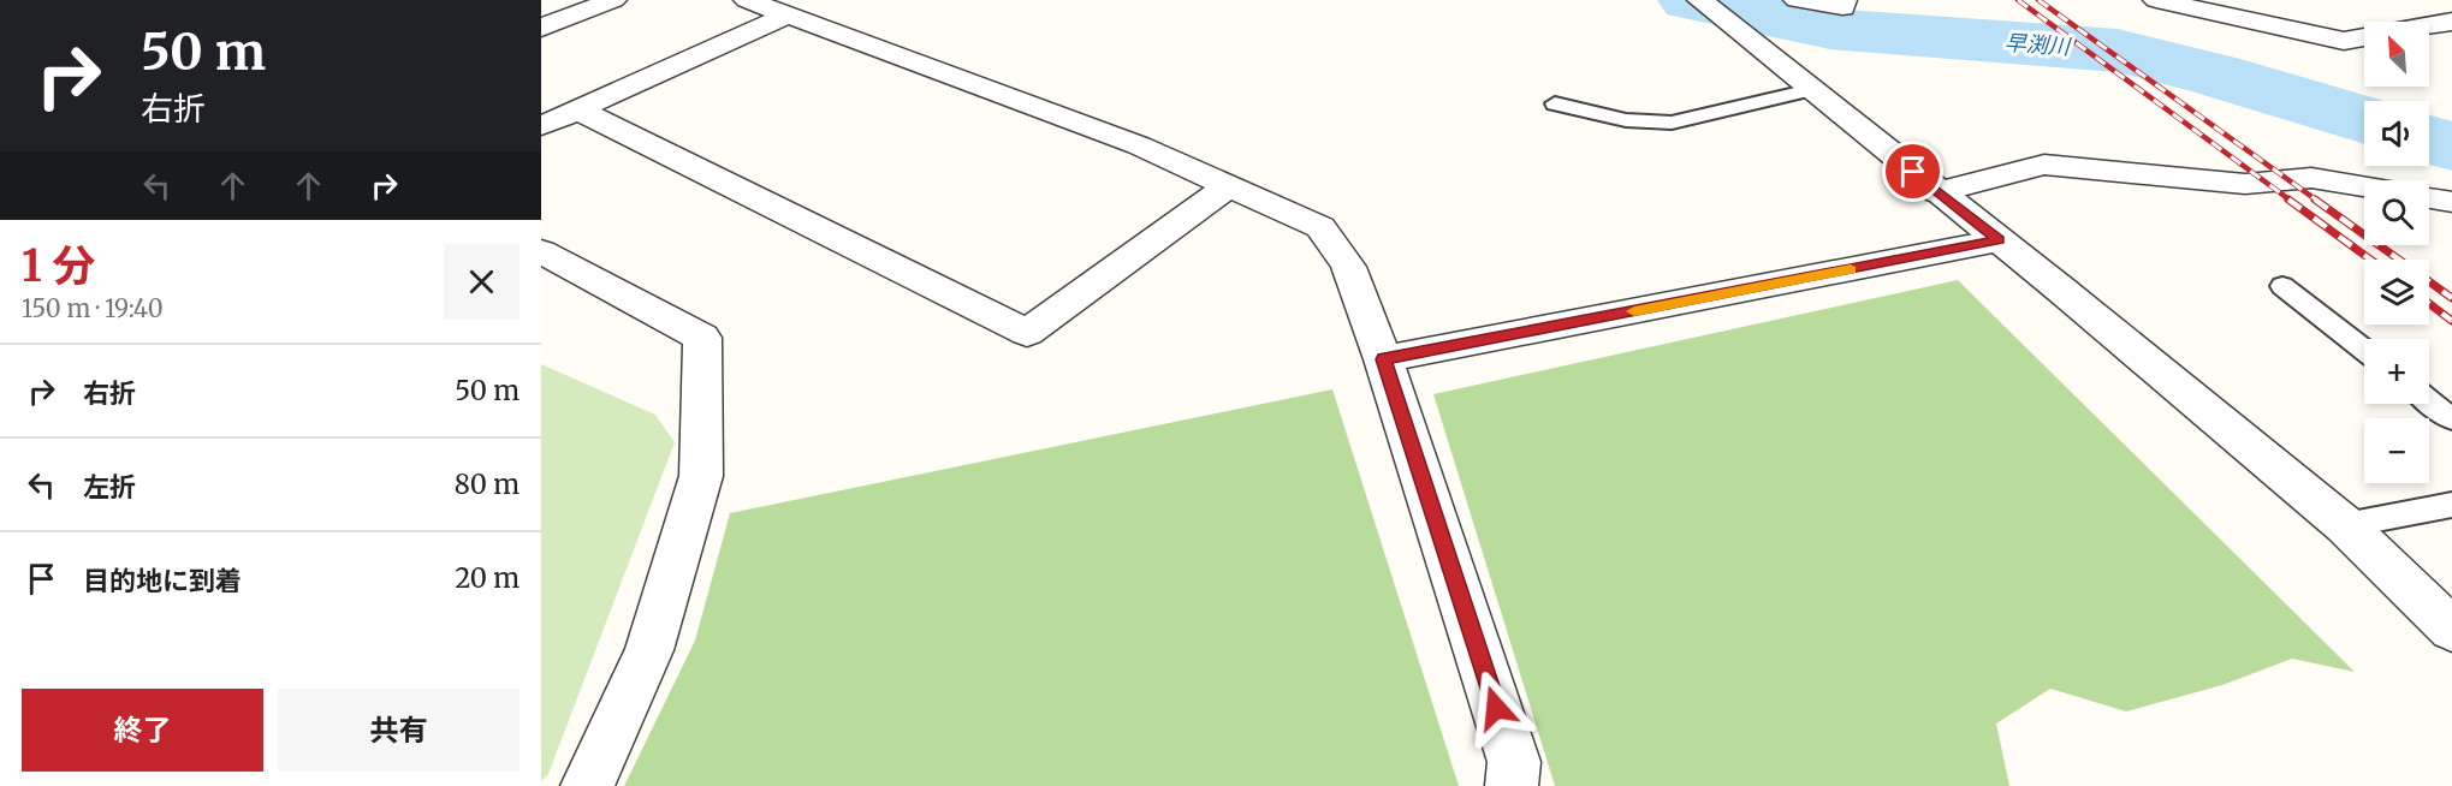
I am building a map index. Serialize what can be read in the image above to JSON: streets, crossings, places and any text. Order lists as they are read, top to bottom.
{
  "water": ["早渕川"],
  "north": "top left",
  "page": {
    "turn": ["50 m", "右折"],
    "map_buttons": ["+", "−"],
    "heading": ["1 分", "150 m · 19:40"],
    "list": [
      {
        "name": "右折",
        "value": "50 m"
      },
      {
        "name": "左折",
        "value": "80 m"
      },
      {
        "name": "目的地に到着",
        "value": "20 m"
      }
    ],
    "buttons": ["終了", "共有"]
  }
}
